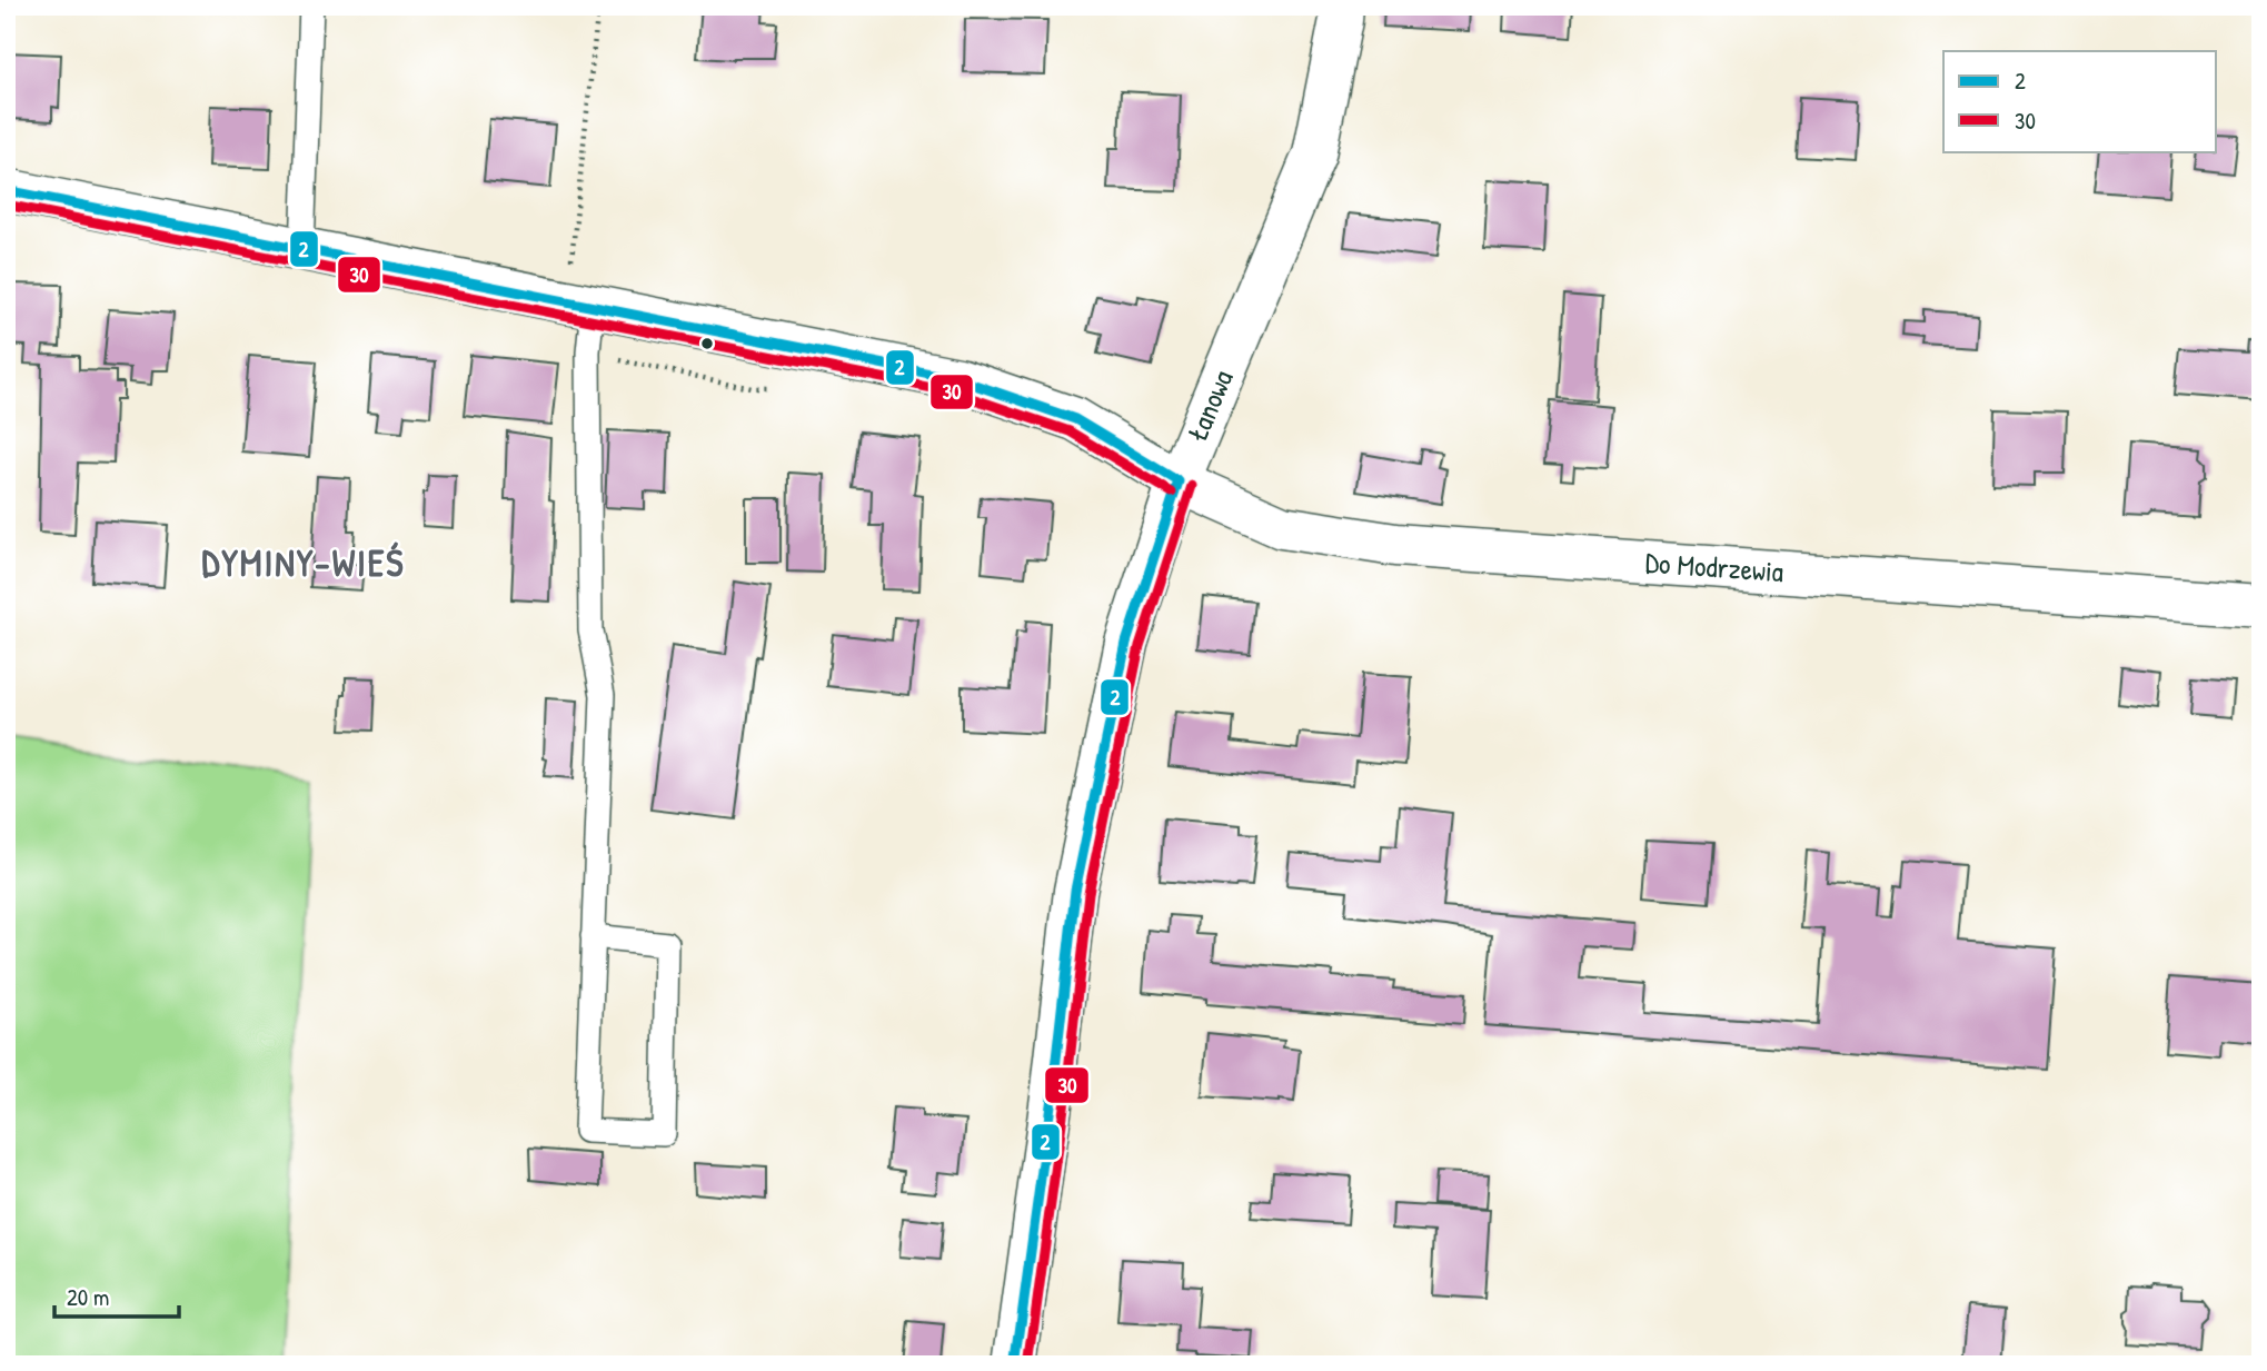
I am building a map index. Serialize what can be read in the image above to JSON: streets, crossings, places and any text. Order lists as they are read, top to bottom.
{
  "streets": {
    "street": ["Łanowa", "Do Modrzewia"]
  },
  "crossings": [
    ["Łanowa", "Do Modrzewia"]
  ],
  "districts": ["DYMINY-WIEŚ"],
  "lines": ["transit line 2", "transit line 30"],
  "legend": ["2", "30"],
  "scale_bar": "20 m"
}
